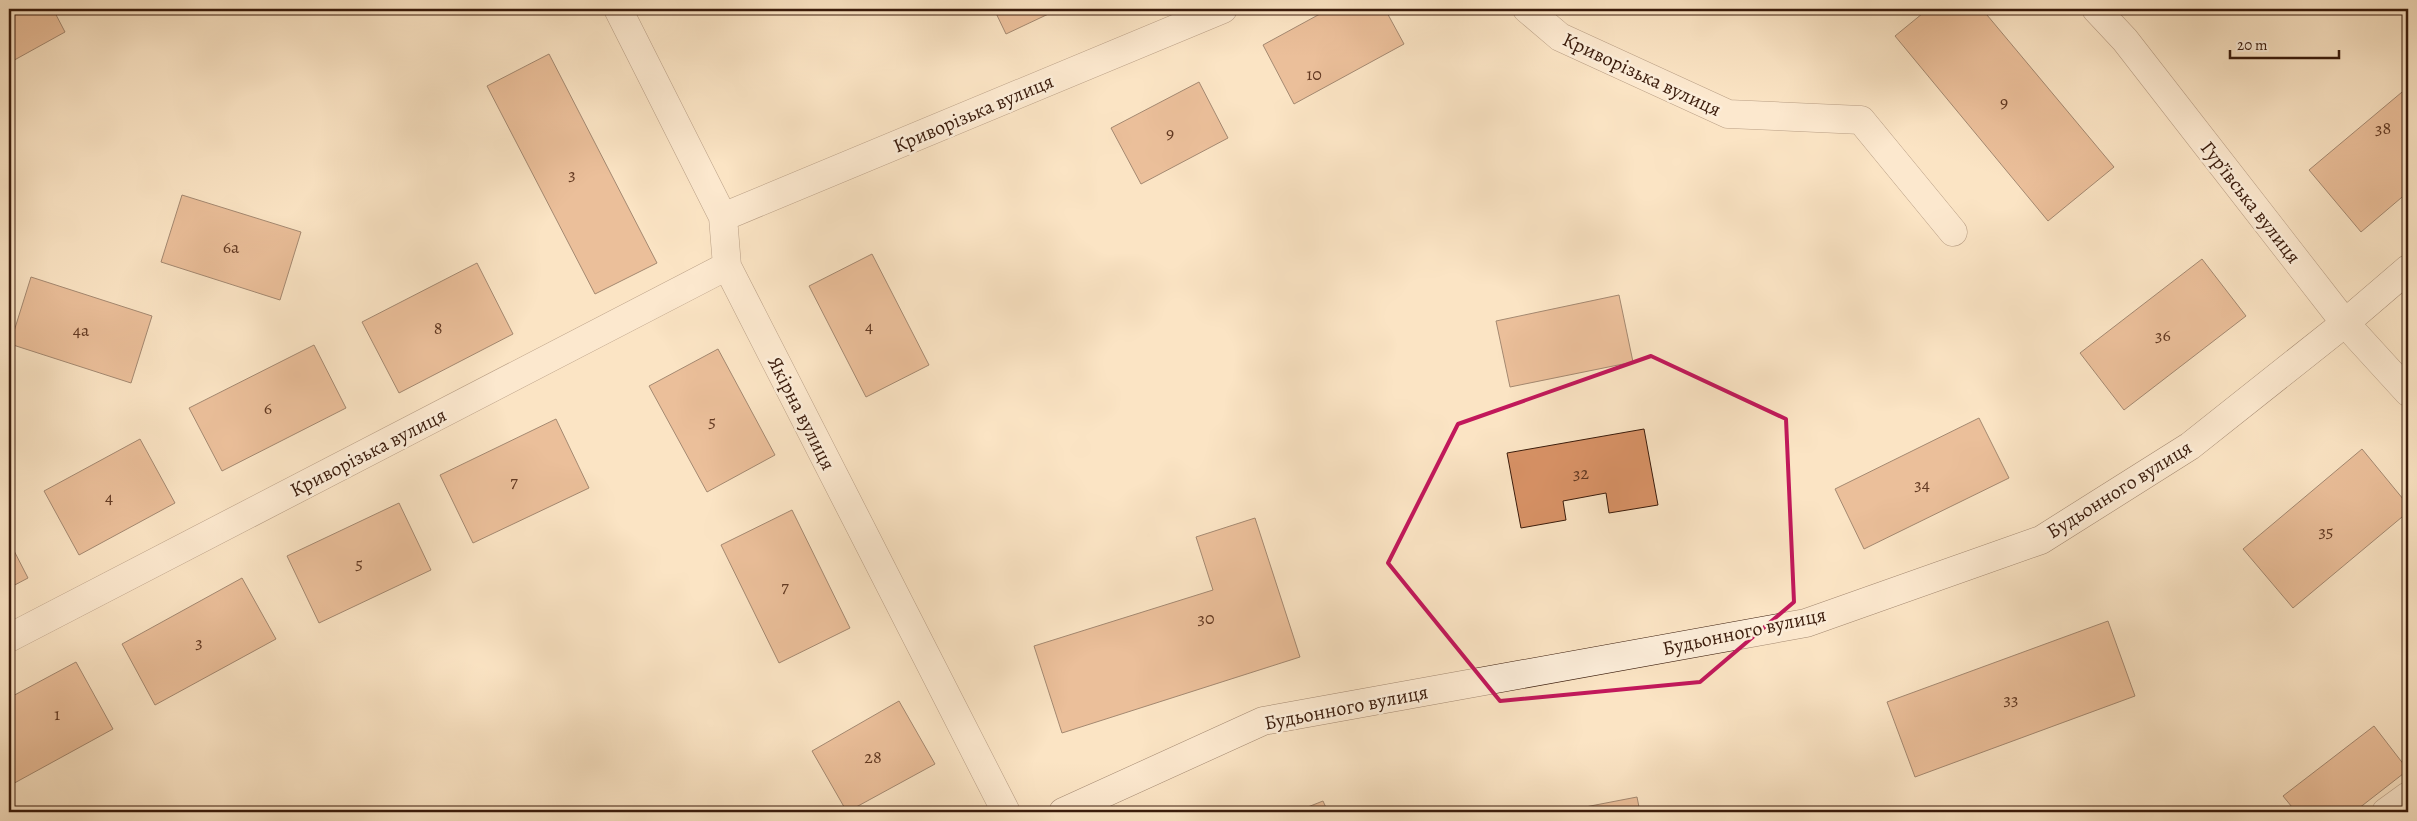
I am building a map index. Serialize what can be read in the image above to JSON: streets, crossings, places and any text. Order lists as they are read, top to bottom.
{
  "streets": {
    "street": [
      "Криворізька вулиця",
      "Гур’ївська вулиця",
      "Якірна вулиця",
      "Будьонного вулиця"
    ]
  },
  "crossings": [
    ["Криворізька вулиця", "Якірна вулиця"],
    ["Гур’ївська вулиця", "Будьонного вулиця"]
  ],
  "house_numbers": [
    "10",
    "9",
    "38",
    "9",
    "3",
    "6а",
    "4",
    "8",
    "4а",
    "36",
    "6",
    "5",
    "32",
    "7",
    "34",
    "4",
    "35",
    "5",
    "7",
    "30",
    "3",
    "33",
    "1",
    "28"
  ],
  "scale_bar": "20 m"
}
